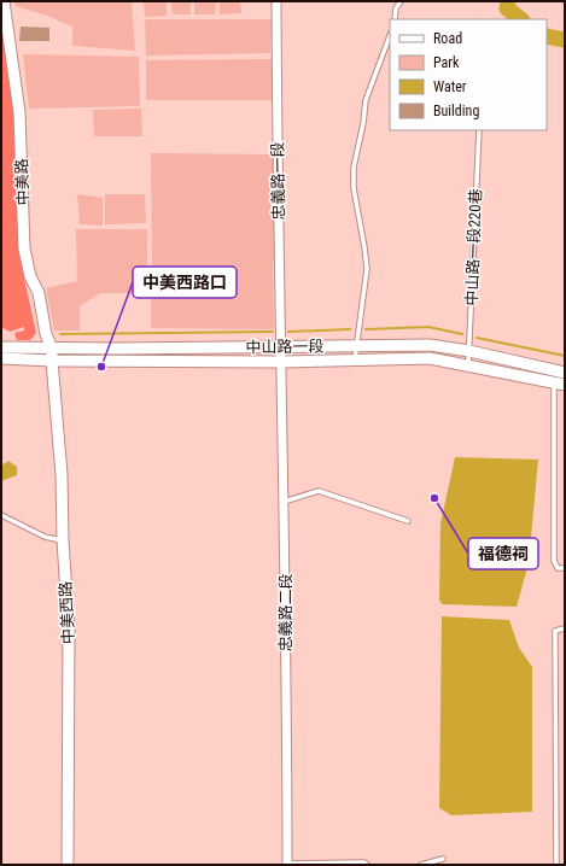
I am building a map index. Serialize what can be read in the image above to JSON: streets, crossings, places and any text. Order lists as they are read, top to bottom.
{
  "streets": {
    "street": [
      "忠義路一段",
      "中美路",
      "中山路一段",
      "中美西路",
      "忠義路二段"
    ],
    "lane": ["中山路一段220巷"]
  },
  "crossings": [
    ["忠義路一段", "中山路一段"],
    ["忠義路一段", "忠義路二段"],
    ["中美路", "中山路一段"],
    ["中美路", "中美西路"],
    ["中山路一段220巷", "中山路一段"],
    ["中山路一段", "中美西路"],
    ["中山路一段", "忠義路二段"]
  ],
  "places": ["中美西路口", "福德祠"],
  "legend": [
    "Road",
    "Park",
    "Water",
    "Building"
  ]
}
